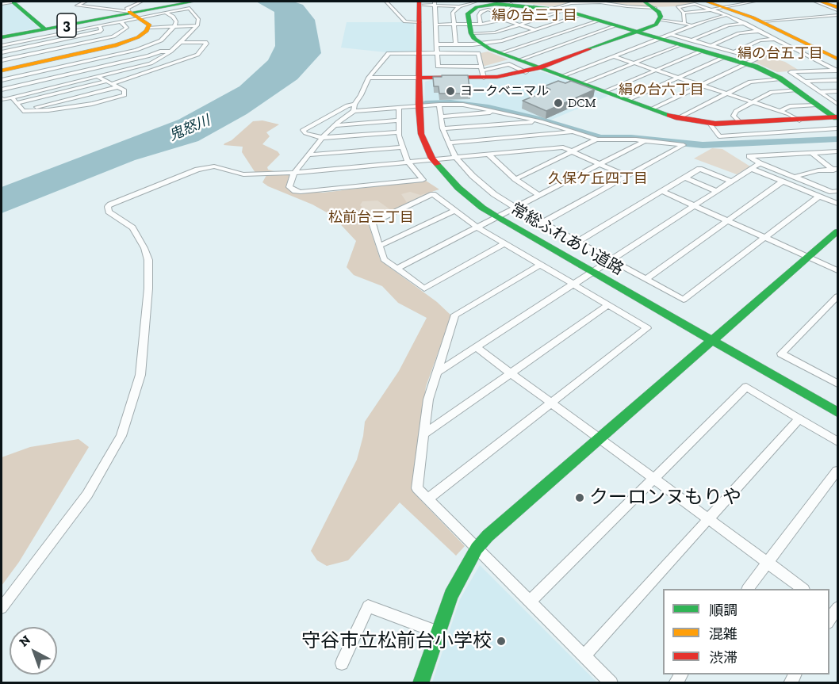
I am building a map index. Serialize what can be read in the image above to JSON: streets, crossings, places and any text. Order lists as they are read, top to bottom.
{
  "streets": {
    "main road": ["3", "常総ふれあい道路"]
  },
  "districts": [
    "絹の台三丁目",
    "絹の台五丁目",
    "絹の台六丁目",
    "久保ケ丘四丁目",
    "松前台三丁目"
  ],
  "water": ["鬼怒川"],
  "places": [
    "ヨークベニマル",
    "DCM",
    "クーロンヌもりや",
    "守谷市立松前台小学校"
  ],
  "legend": ["順調", "混雑", "渋滞"],
  "north": "top left"
}
